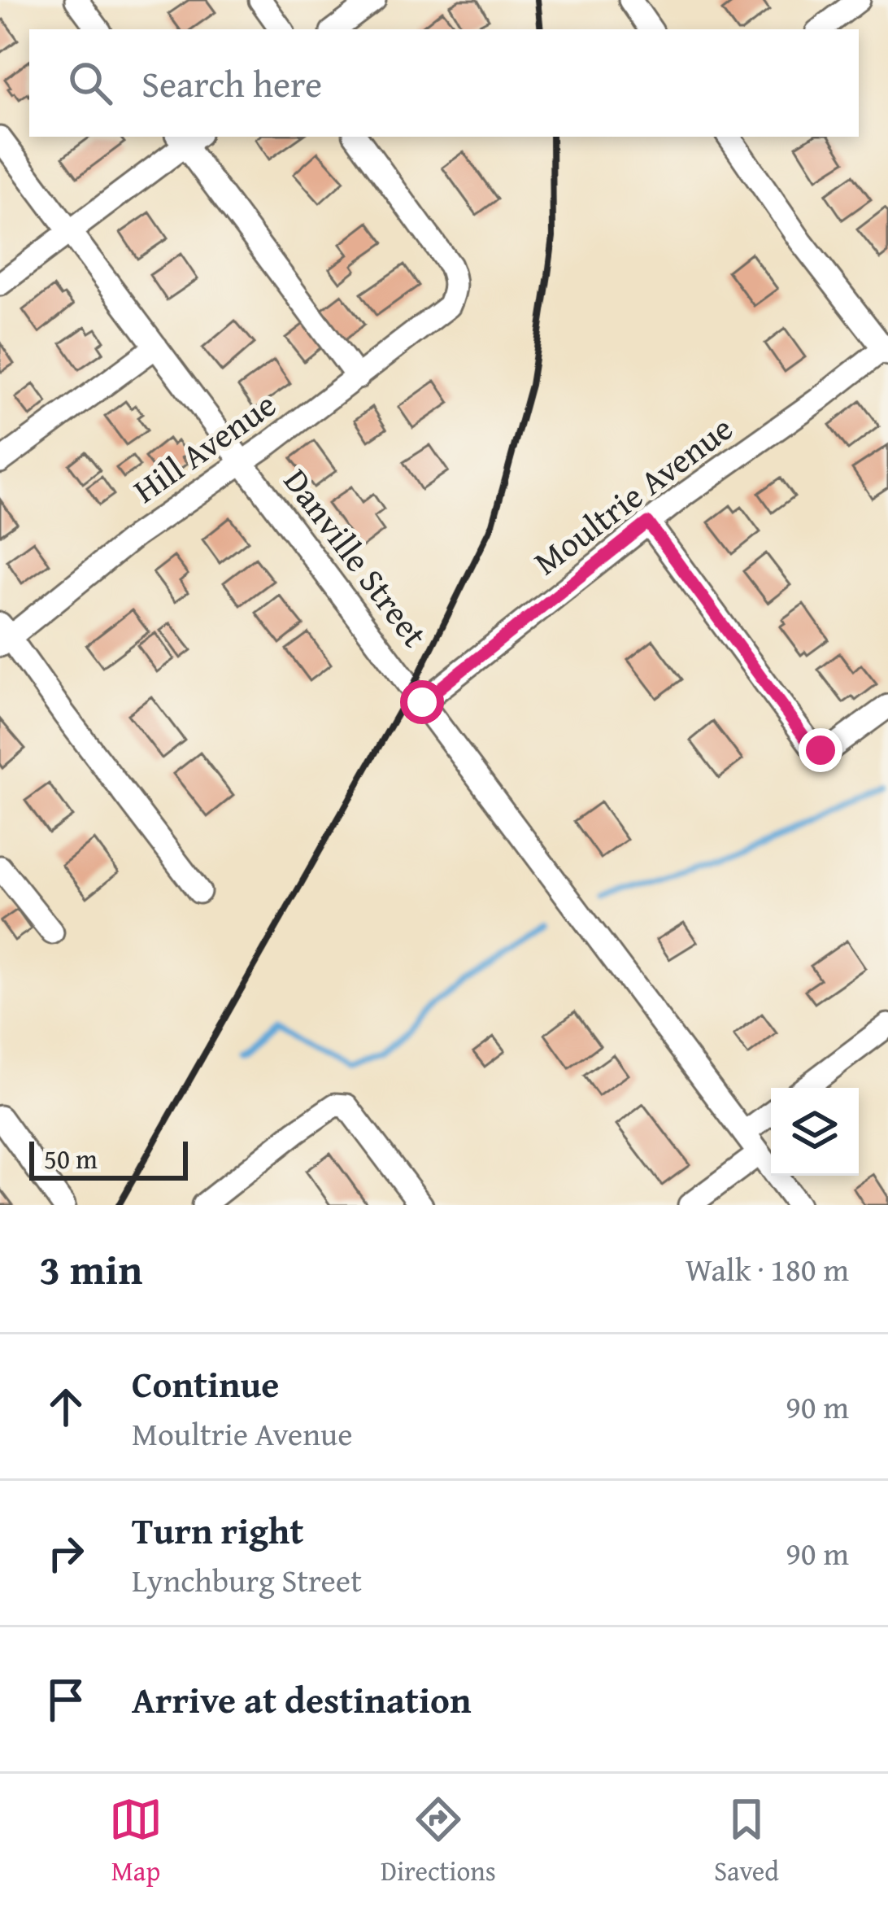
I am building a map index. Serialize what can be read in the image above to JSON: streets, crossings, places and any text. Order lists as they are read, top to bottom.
{
  "streets": {
    "street": ["Hill Avenue", "Moultrie Avenue", "Danville Street"]
  },
  "crossings": [
    ["Hill Avenue", "Danville Street"],
    ["Moultrie Avenue", "Danville Street"]
  ],
  "scale_bar": "50 m",
  "page": {
    "search": "Search here",
    "scale": "50 m",
    "heading": ["3 min", "Walk · 180 m"],
    "list": [
      ["Continue", "Moultrie Avenue", "90 m"],
      ["Turn right", "Lynchburg Street", "90 m"],
      "Arrive at destination"
    ],
    "nav": ["Map", "Directions", "Saved"]
  }
}
